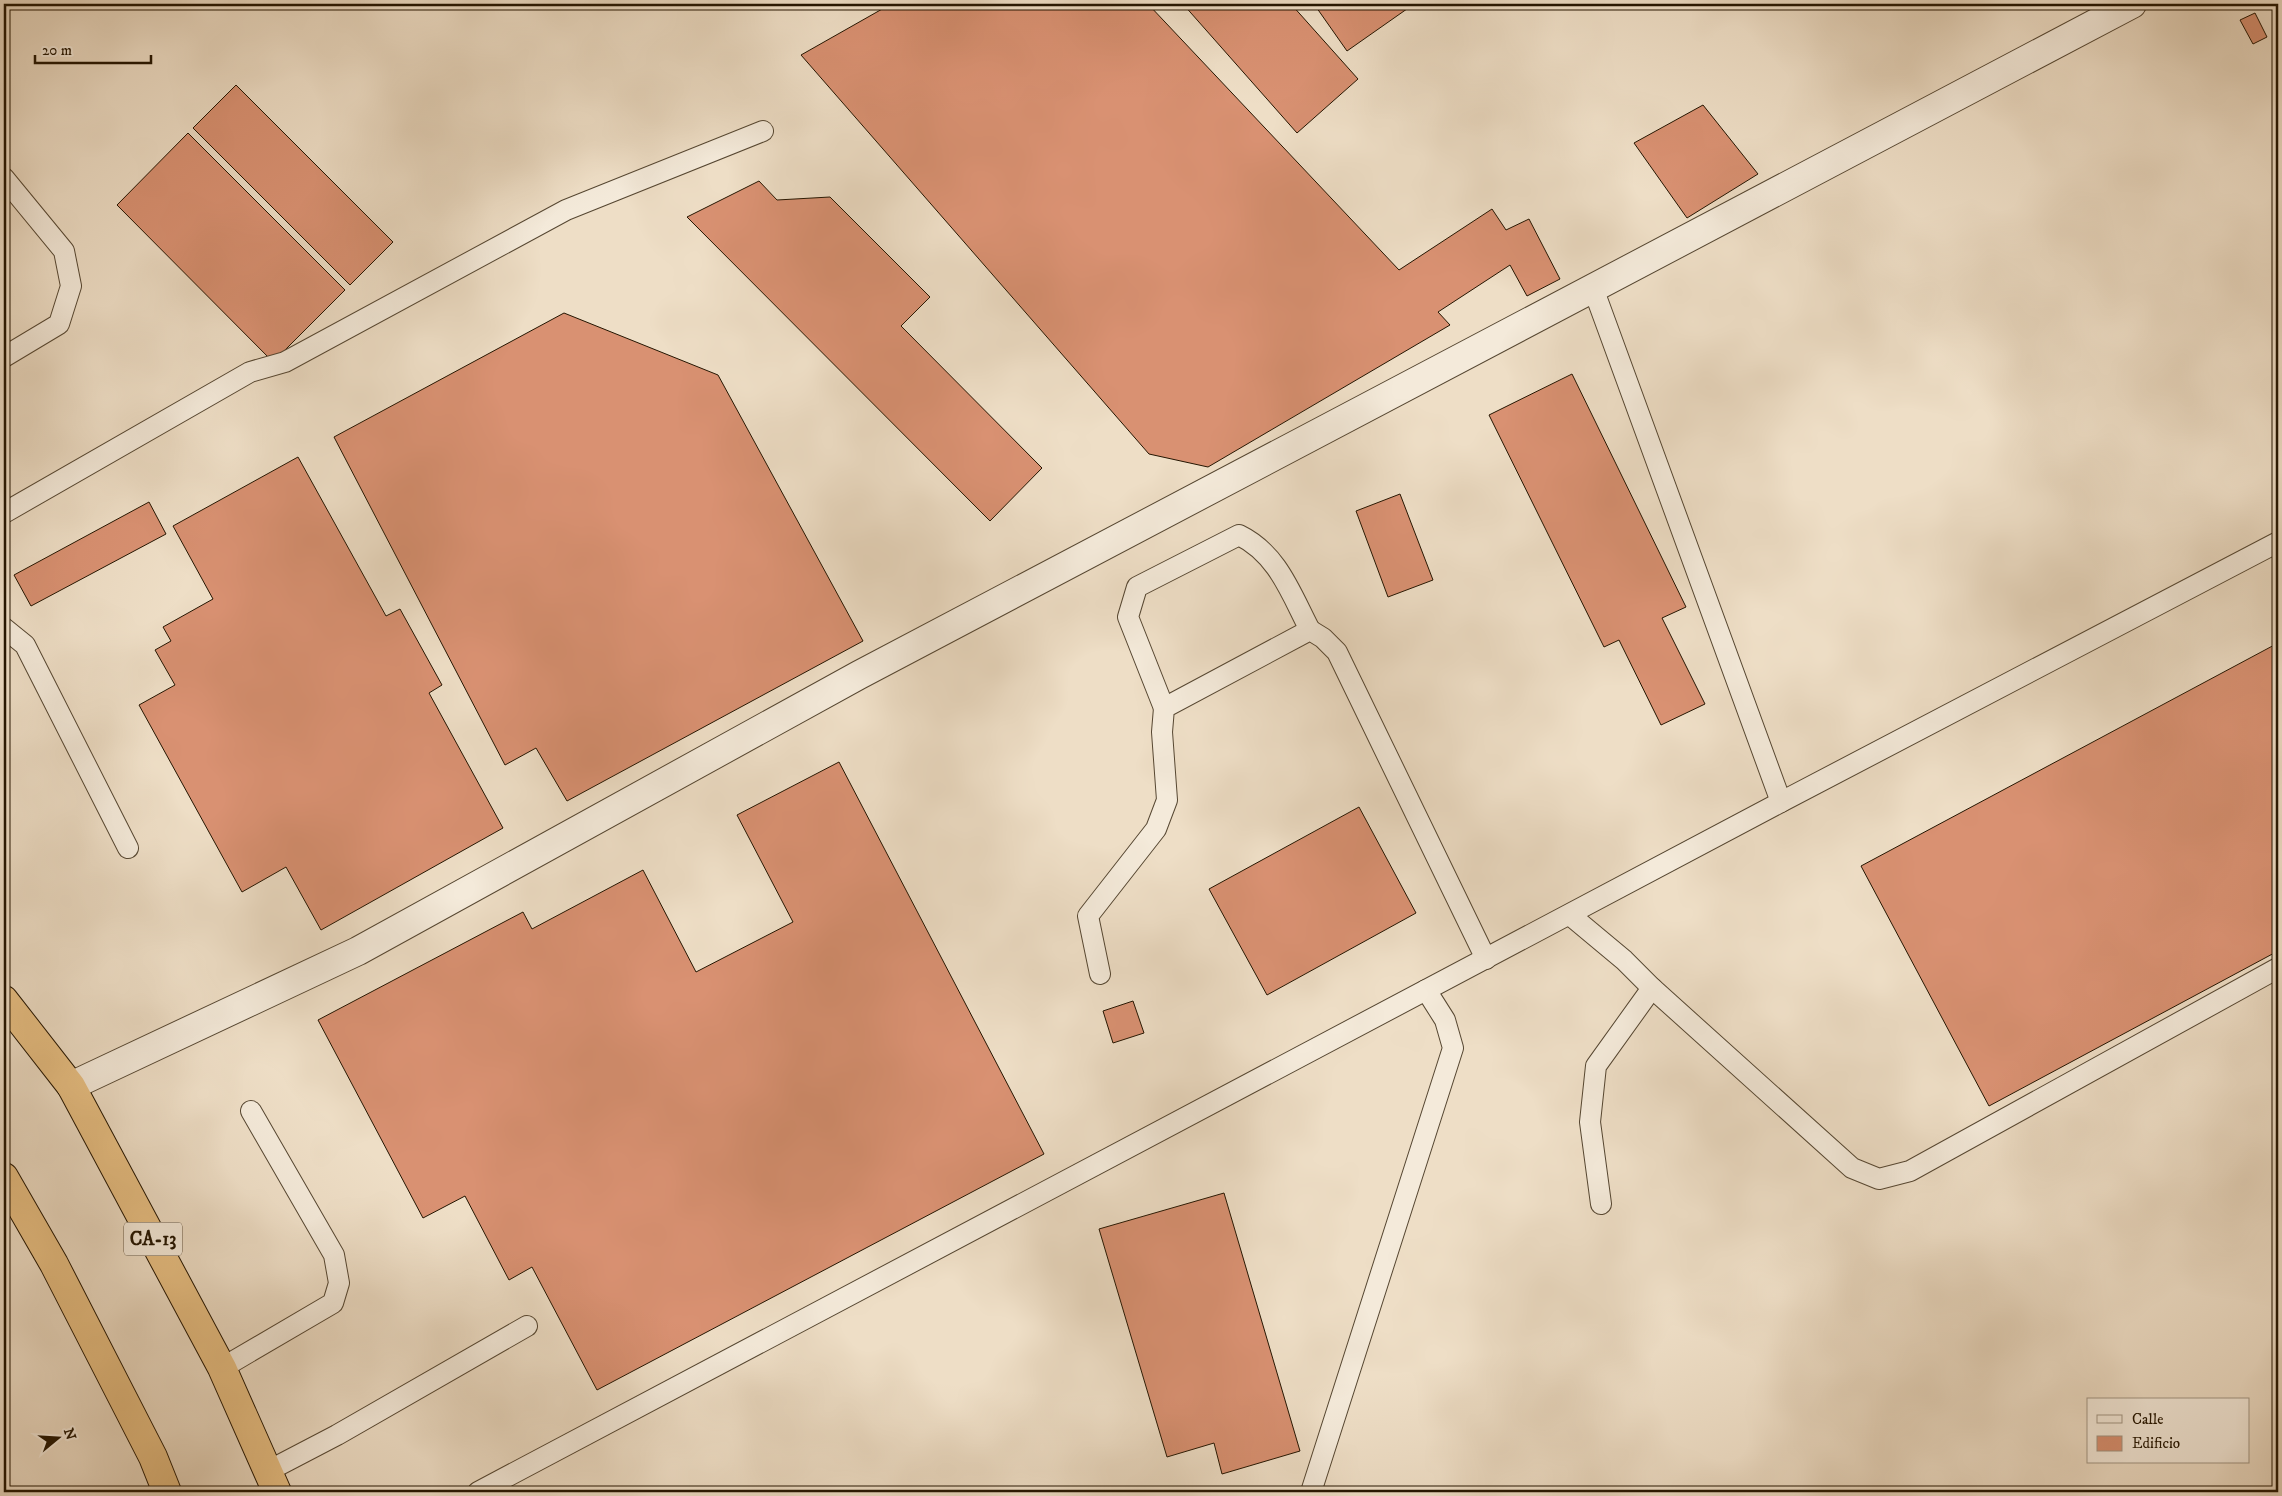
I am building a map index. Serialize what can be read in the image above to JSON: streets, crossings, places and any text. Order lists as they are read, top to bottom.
{
  "streets": {
    "highway": ["CA-13"]
  },
  "legend": ["Calle", "Edificio"],
  "scale_bar": "20 m",
  "north": "right"
}
